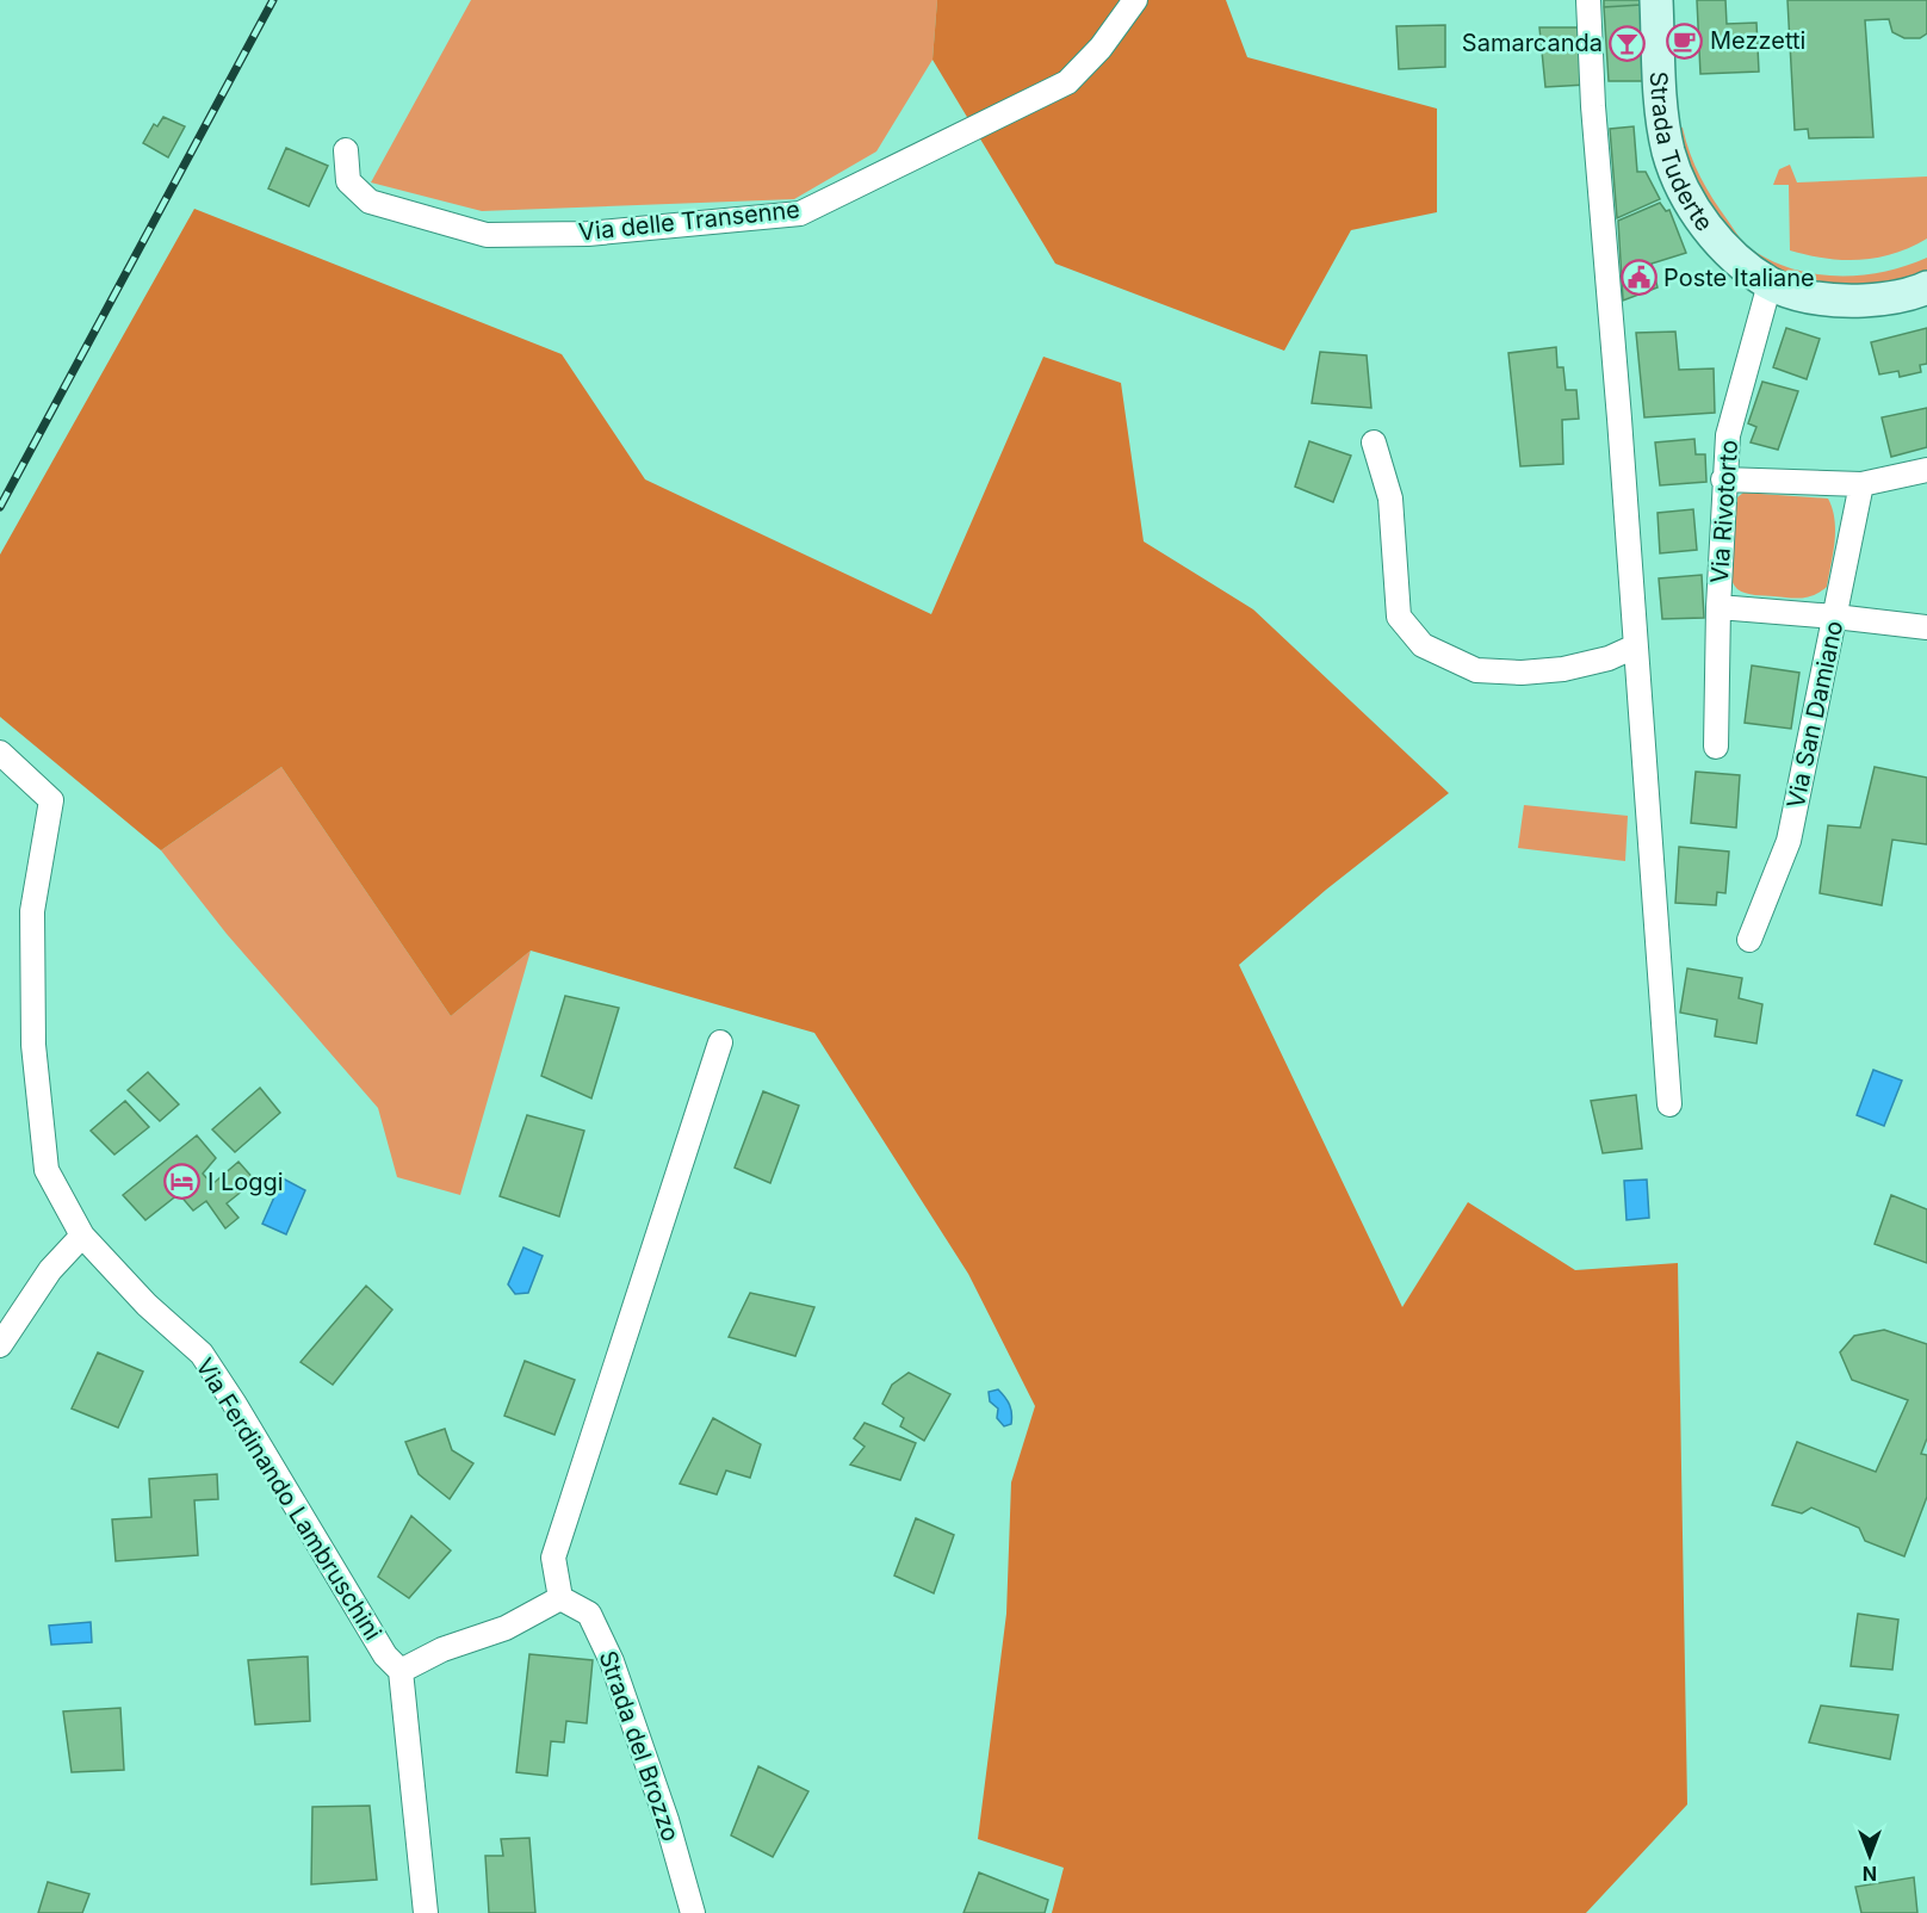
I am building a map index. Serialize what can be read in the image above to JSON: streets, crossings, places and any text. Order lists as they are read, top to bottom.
{
  "streets": {
    "main road": ["Strada Tuderte"],
    "street": [
      "Via delle Transenne",
      "Via Rivotorto",
      "Via San Damiano",
      "Via Ferdinando Lambruschini",
      "Strada del Brozzo"
    ]
  },
  "crossings": [
    ["Strada Tuderte", "Via Rivotorto"]
  ],
  "places": {
    "cafe": ["Mezzetti"],
    "bar": ["Samarcanda"],
    "public building": ["Poste Italiane"],
    "hotel": ["I Loggi"]
  },
  "north": "bottom"
}
